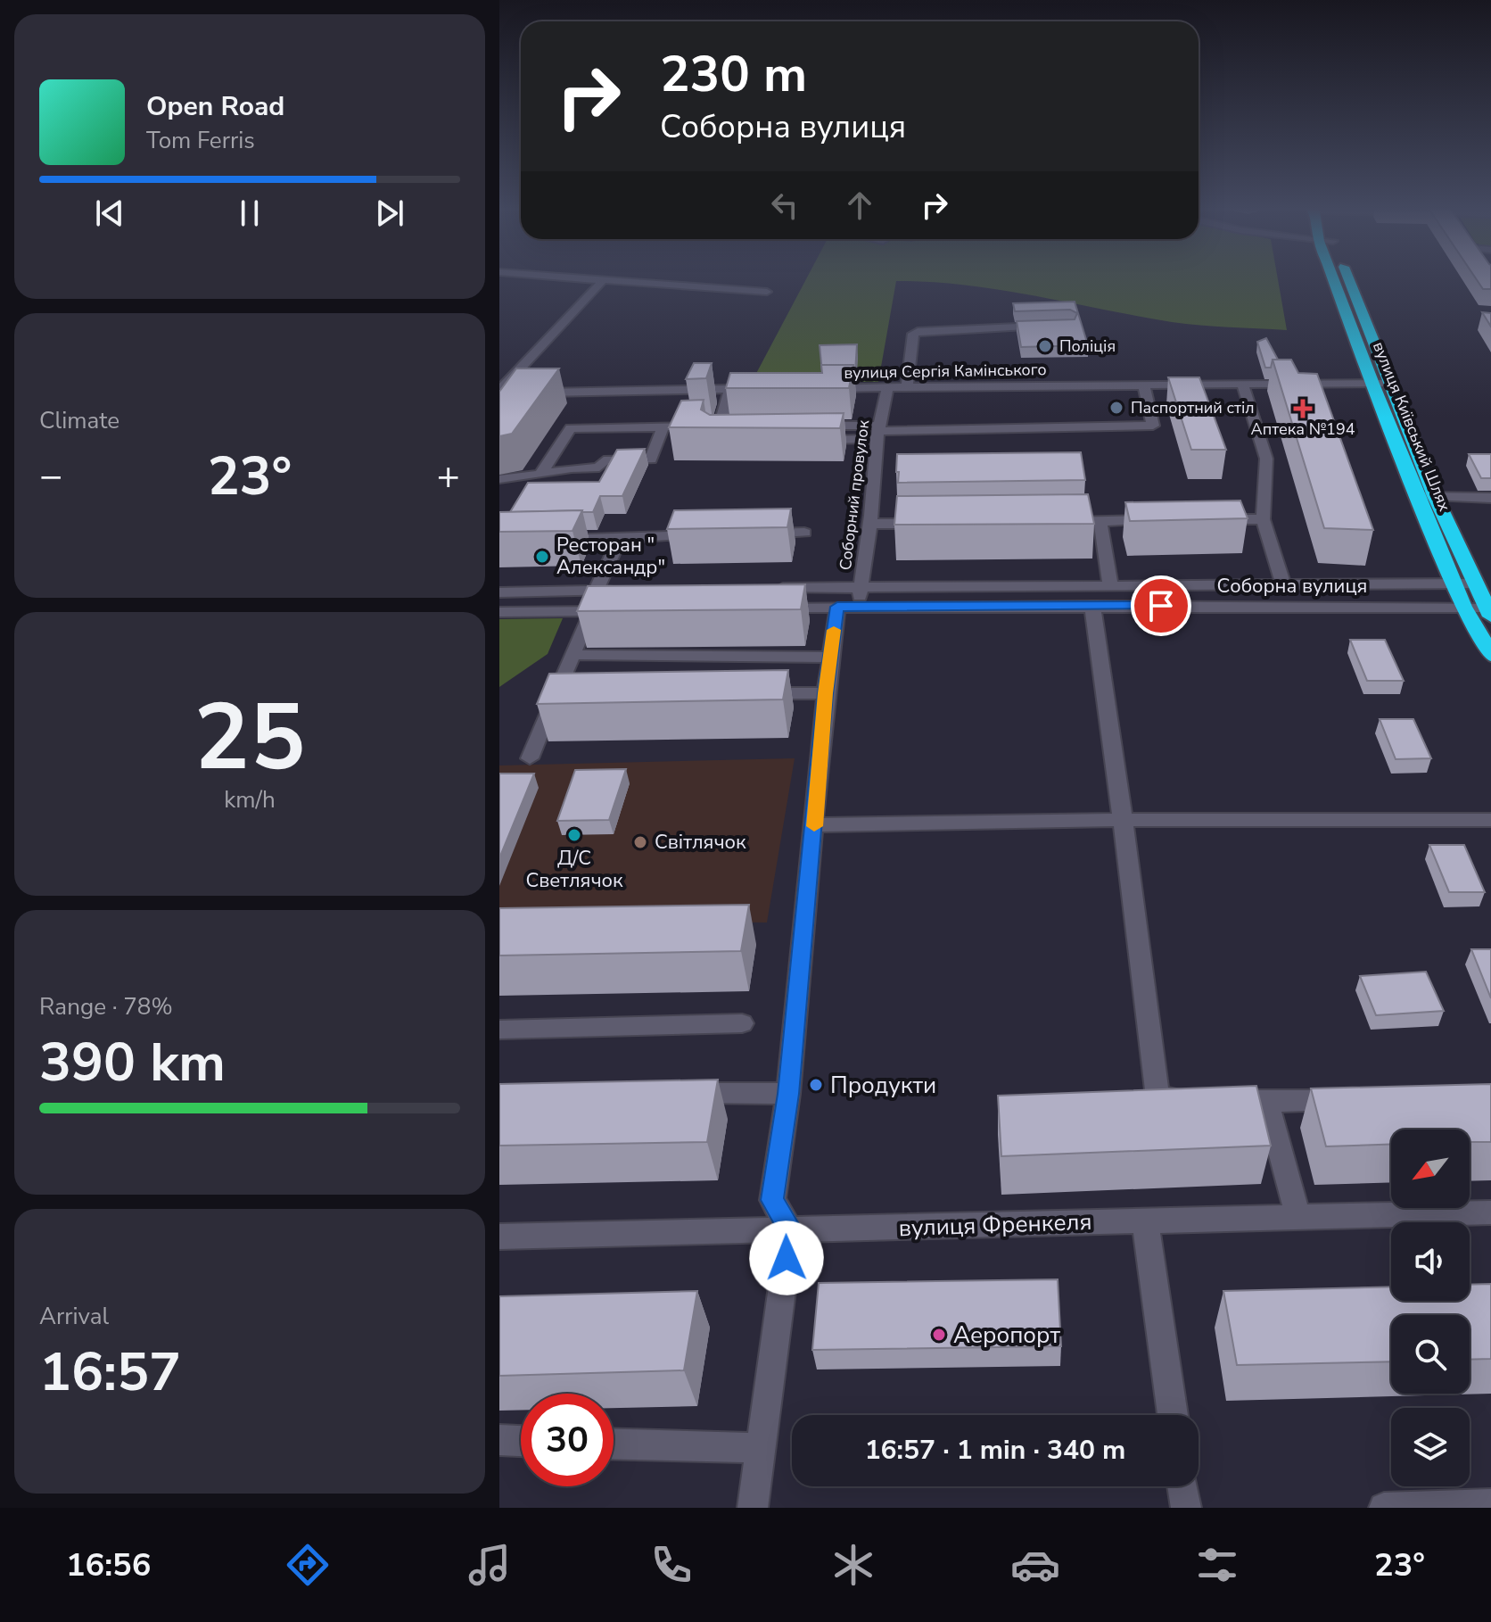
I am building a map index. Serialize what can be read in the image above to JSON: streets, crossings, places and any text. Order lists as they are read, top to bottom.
{
  "streets": {
    "highway": ["вулиця Київський Шлях"],
    "street": [
      "вулиця Сергія Камінського",
      "Соборний провулок",
      "Соборна вулиця",
      "вулиця Френкеля"
    ]
  },
  "crossings": [
    ["вулиця Сергія Камінського", "вулиця Київський Шлях"],
    ["вулиця Сергія Камінського", "Соборний провулок"],
    ["вулиця Київський Шлях", "Соборна вулиця"],
    ["Соборний провулок", "Соборна вулиця"],
    ["Соборний провулок", "вулиця Френкеля"]
  ],
  "places": {
    "other": [
      "Поліція",
      "Паспортний стіл",
      "Ресторан \" Александр\"",
      "Д/С Светлячок",
      "Світлячок",
      "Продукти",
      "Аеропорт"
    ],
    "health": ["Аптека №194"]
  },
  "north": "bottom left",
  "page": {
    "turn": ["230 m", "Соборна вулиця"],
    "song": ["Open Road", "Tom Ferris"],
    "tile": [
      "Climate",
      ["25", "km/h"],
      ["Range · 78%", "390 km"],
      ["Arrival", "16:57"]
    ],
    "heat": ["−", "23°", "+"],
    "limit": "30",
    "trip": "16:57 · 1 min · 340 m",
    "tabs": ["16:56", "23°"]
  }
}
